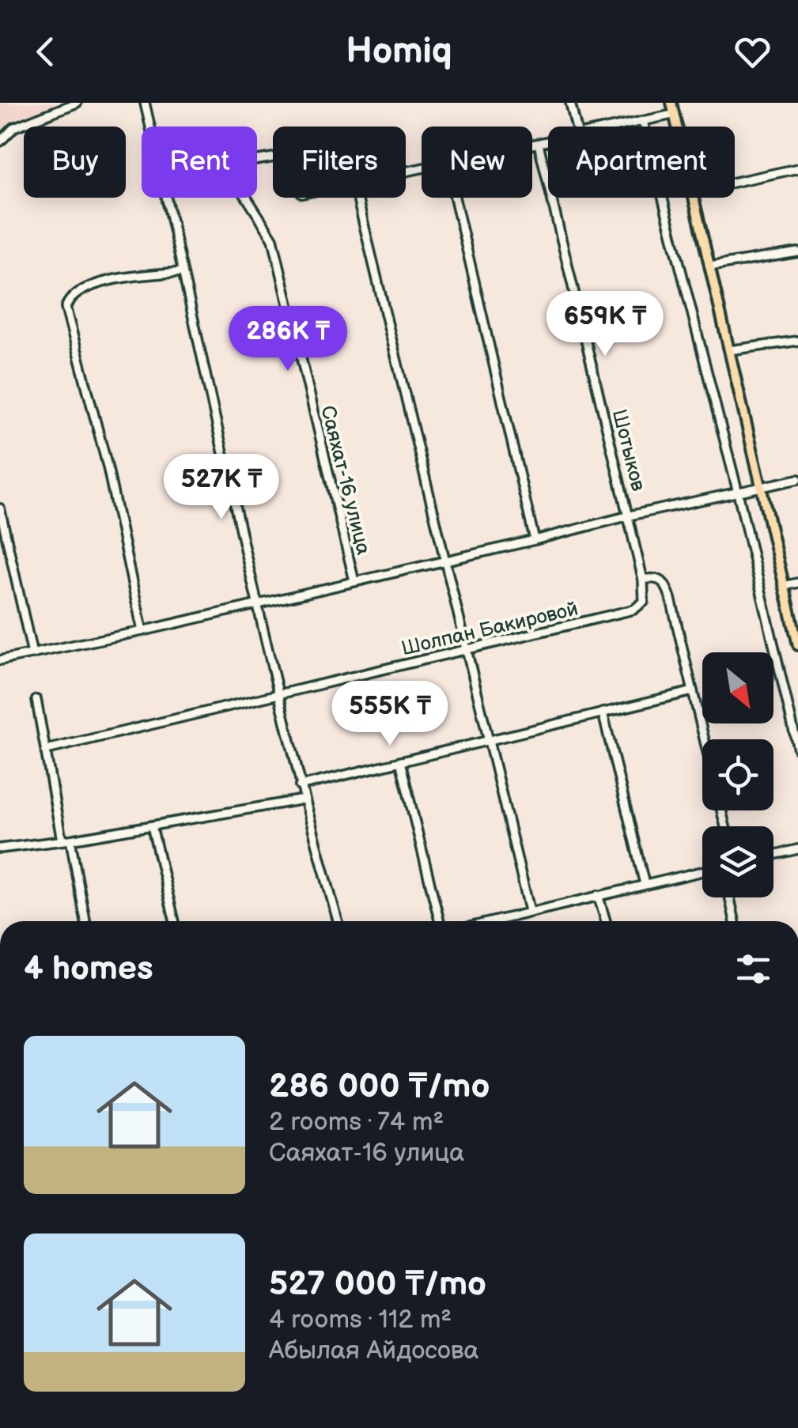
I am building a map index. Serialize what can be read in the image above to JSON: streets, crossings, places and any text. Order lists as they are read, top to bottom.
{
  "streets": {
    "street": ["Шотыков", "Саяхат-16 улица", "Шолпан Бакировой"]
  },
  "crossings": [
    ["Шотыков", "Шолпан Бакировой"]
  ],
  "north": "bottom right",
  "page": {
    "header": "Homiq",
    "chip": [
      "Buy",
      "Rent",
      "Filters",
      "New",
      "Apartment"
    ],
    "price": [
      "659K ₸",
      "286K ₸",
      "527K ₸",
      "555K ₸"
    ],
    "heading": "4 homes",
    "list": [
      {
        "name": "286 000 ₸/mo",
        "note": "2 rooms · 74 m² · Саяхат-16 улица"
      },
      {
        "name": "527 000 ₸/mo",
        "note": "4 rooms · 112 m² · Абылая Айдосова"
      }
    ]
  }
}
